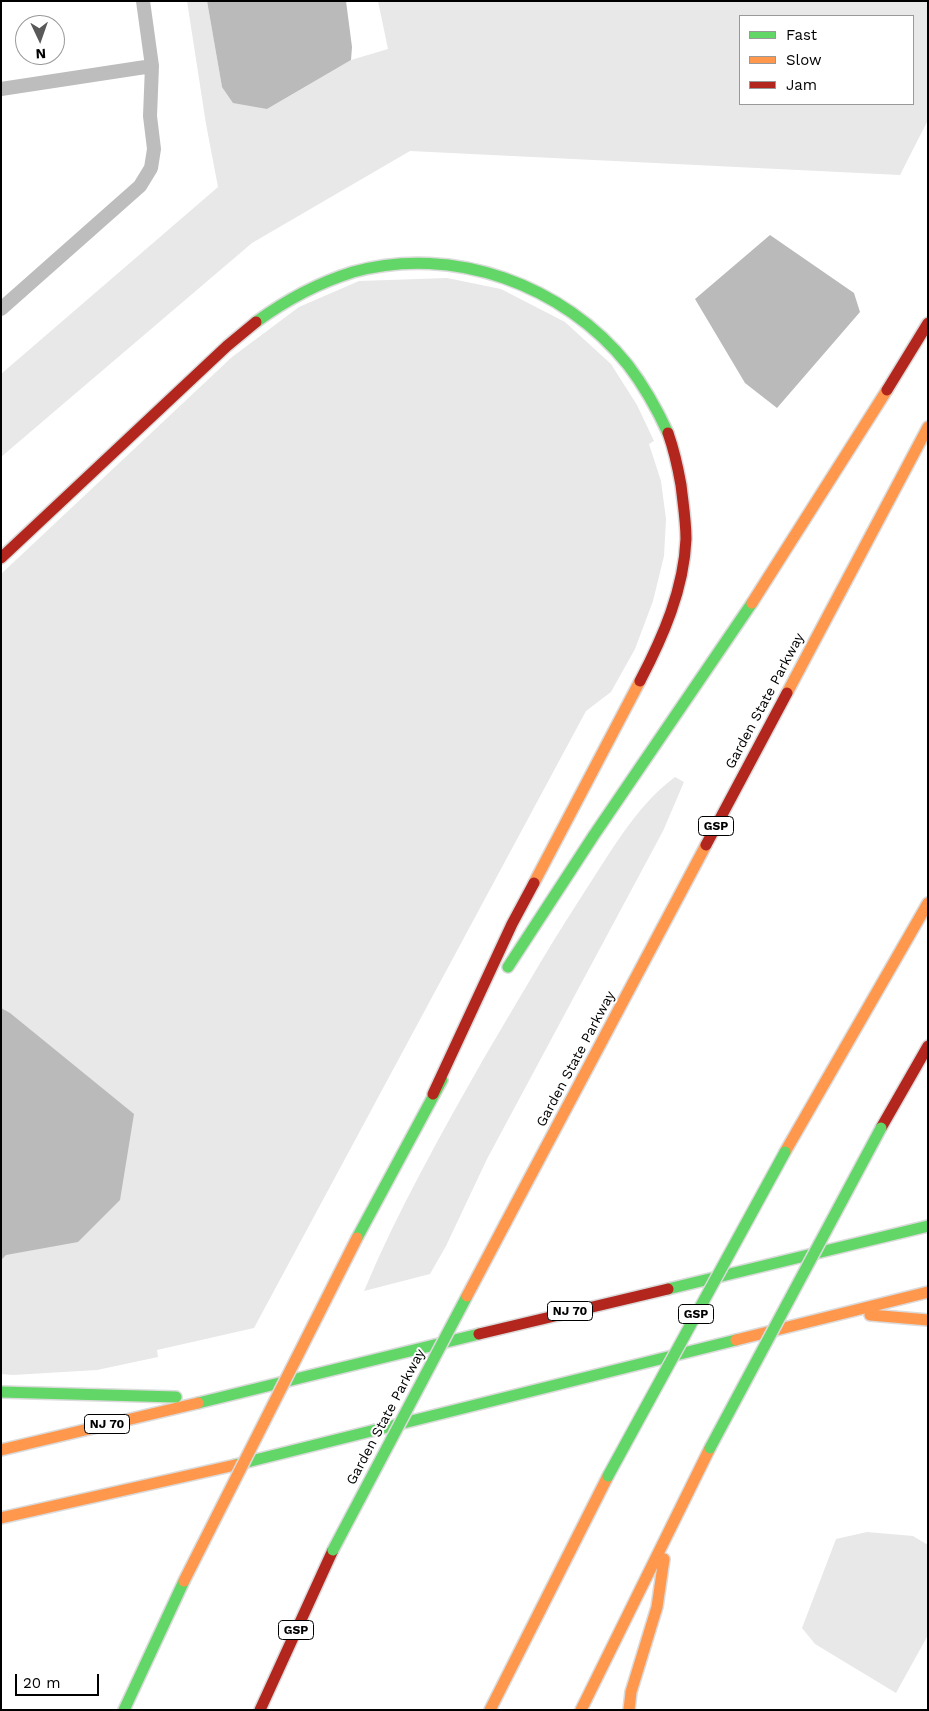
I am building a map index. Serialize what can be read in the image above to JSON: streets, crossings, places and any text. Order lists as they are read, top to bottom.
{
  "streets": {
    "highway": ["Garden State Parkway", "GSP", "NJ 70"]
  },
  "legend": ["Fast", "Slow", "Jam"],
  "scale_bar": "20 m",
  "north": "bottom"
}
